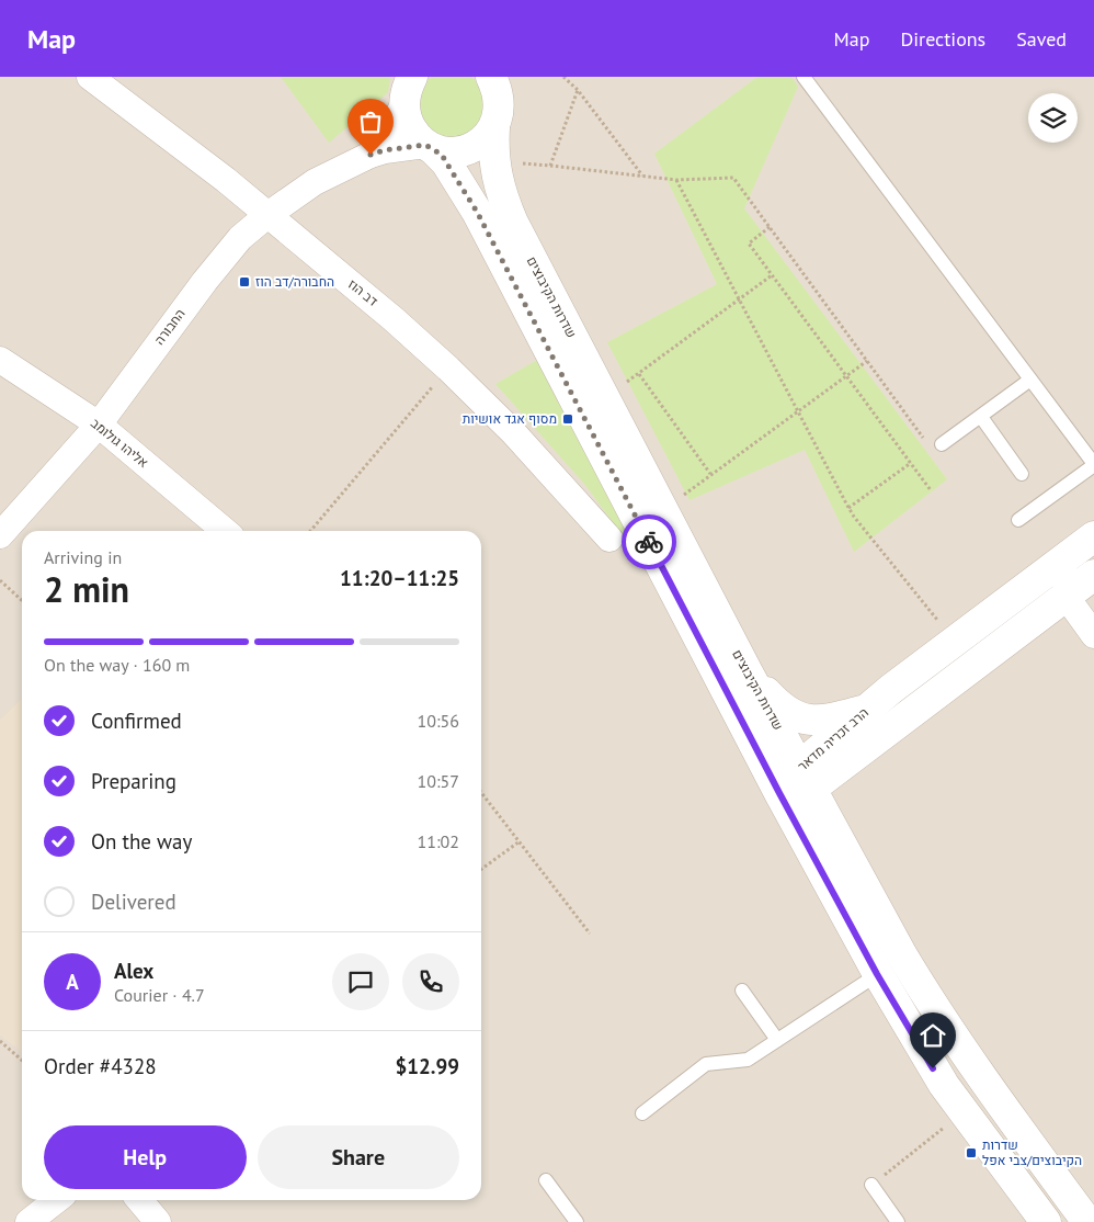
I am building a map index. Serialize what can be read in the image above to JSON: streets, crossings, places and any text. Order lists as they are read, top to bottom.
{
  "streets": {
    "street": [
      "דב הוז",
      "שדרות הקיבוצים",
      "החבורה",
      "אליהו גולומב",
      "הרב זכריה מדאר"
    ]
  },
  "crossings": [
    ["דב הוז", "החבורה"],
    ["שדרות הקיבוצים", "החבורה"],
    ["שדרות הקיבוצים", "הרב זכריה מדאר"],
    ["החבורה", "אליהו גולומב"]
  ],
  "places": {
    "transit": ["החבורה/דב הוז", "מסוף אגד אושיות", "שדרות הקיבוצים/צבי אפל"]
  },
  "page": {
    "header": "Map",
    "nav": ["Map", "Directions", "Saved"],
    "heading": ["2 min", "Arriving in", "11:20–11:25"],
    "panel": [
      "Alex",
      "Courier · 4.7",
      "Order #4328",
      "$12.99"
    ],
    "bar": "On the way · 160 m",
    "list": [
      ["Confirmed", "10:56"],
      ["Preparing", "10:57"],
      ["On the way", "11:02"],
      "Delivered"
    ],
    "round": "A",
    "buttons": ["Help", "Share"]
  }
}
